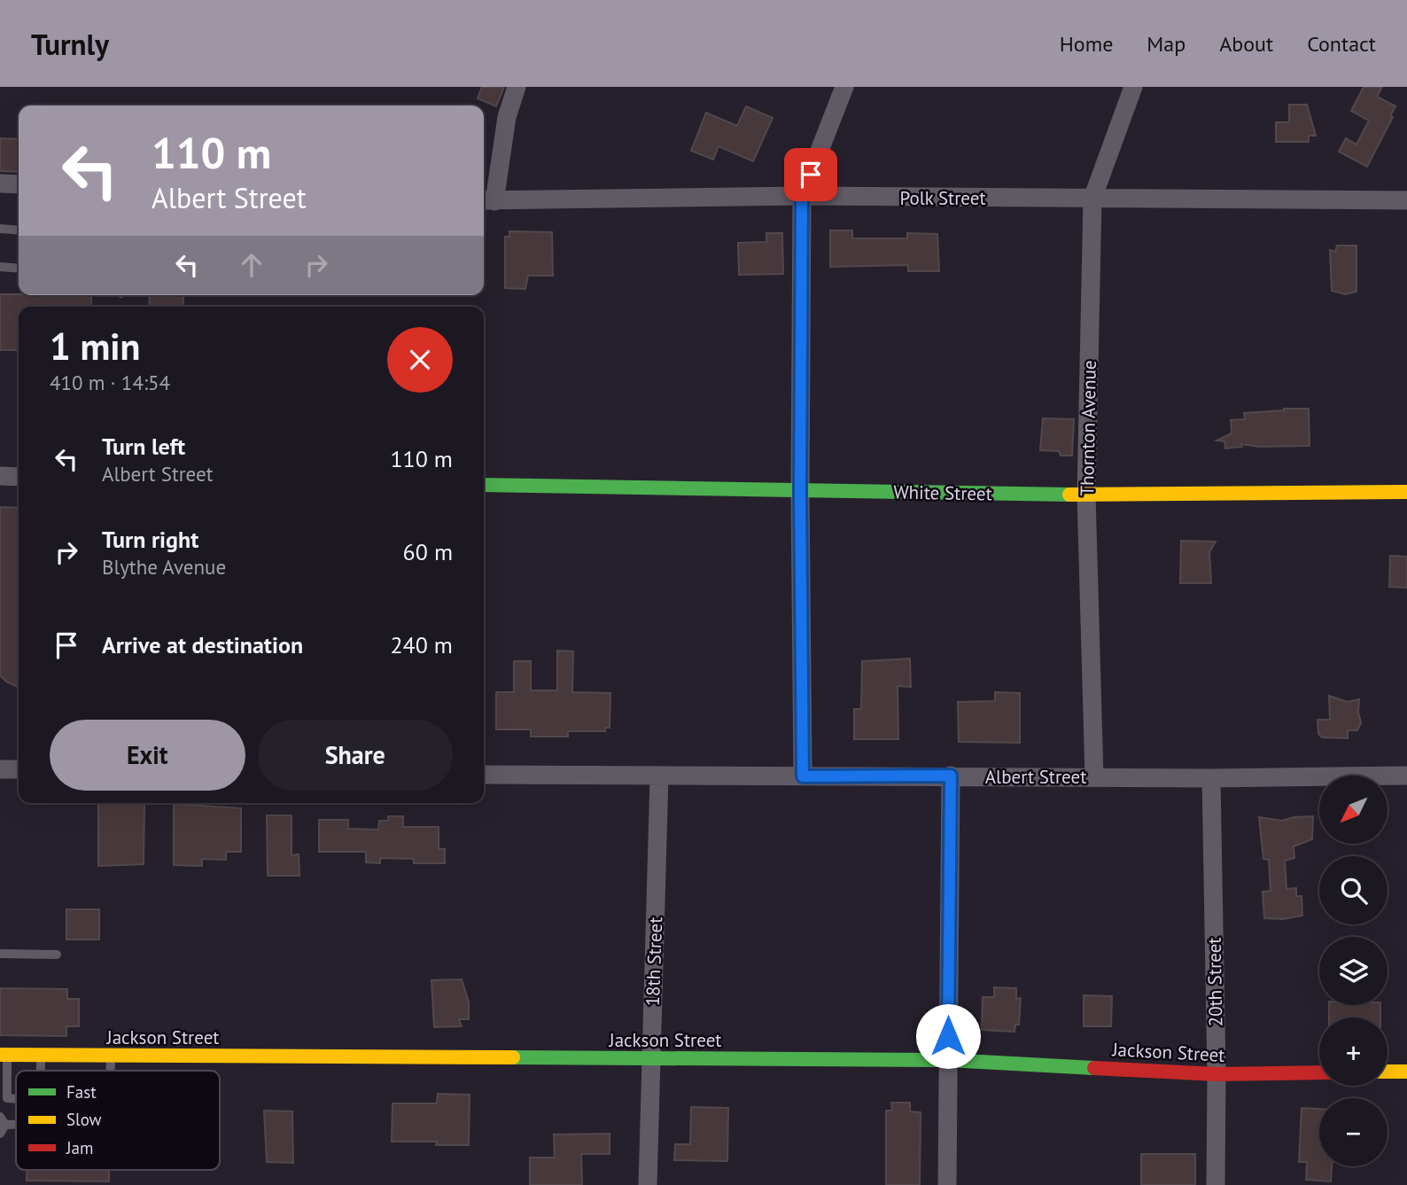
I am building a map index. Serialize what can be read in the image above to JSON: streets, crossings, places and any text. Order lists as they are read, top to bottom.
{
  "streets": {
    "main road": ["White Street", "Jackson Street"],
    "street": [
      "Polk Street",
      "Thornton Avenue",
      "Albert Street",
      "18th Street",
      "20th Street"
    ]
  },
  "crossings": [
    ["Polk Street", "Thornton Avenue"],
    ["Thornton Avenue", "White Street"],
    ["Thornton Avenue", "Albert Street"],
    ["Albert Street", "18th Street"],
    ["Albert Street", "20th Street"],
    ["18th Street", "Jackson Street"],
    ["20th Street", "Jackson Street"]
  ],
  "legend": ["Fast", "Slow", "Jam"],
  "north": "bottom left",
  "page": {
    "header": "Turnly",
    "nav": [
      "Home",
      "Map",
      "About",
      "Contact"
    ],
    "turn": ["110 m", "Albert Street"],
    "heading": ["1 min", "410 m · 14:54"],
    "list": [
      {
        "name": "Turn left",
        "note": "Albert Street",
        "value": "110 m"
      },
      {
        "name": "Turn right",
        "note": "Blythe Avenue",
        "value": "60 m"
      },
      {
        "name": "Arrive at destination",
        "value": "240 m"
      }
    ],
    "buttons": ["Exit", "Share"],
    "map_buttons": ["+", "−"]
  }
}
